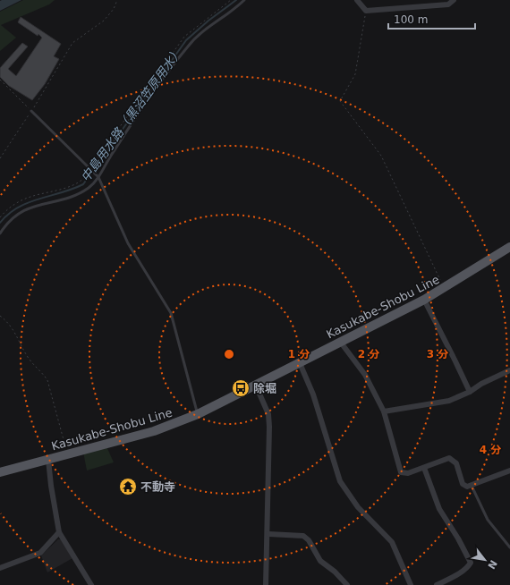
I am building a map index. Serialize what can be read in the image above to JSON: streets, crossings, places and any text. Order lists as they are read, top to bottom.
{
  "streets": {
    "main road": ["Kasukabe-Shobu Line"]
  },
  "water": ["中島用水路（黒沼笠原用水）"],
  "places": {
    "bus stop": ["除堀"],
    "temple": ["不動寺"]
  },
  "scale_bar": "100 m",
  "north": "bottom right",
  "rings": [
    "1 分",
    "2 分",
    "3 分",
    "4 分"
  ]
}
